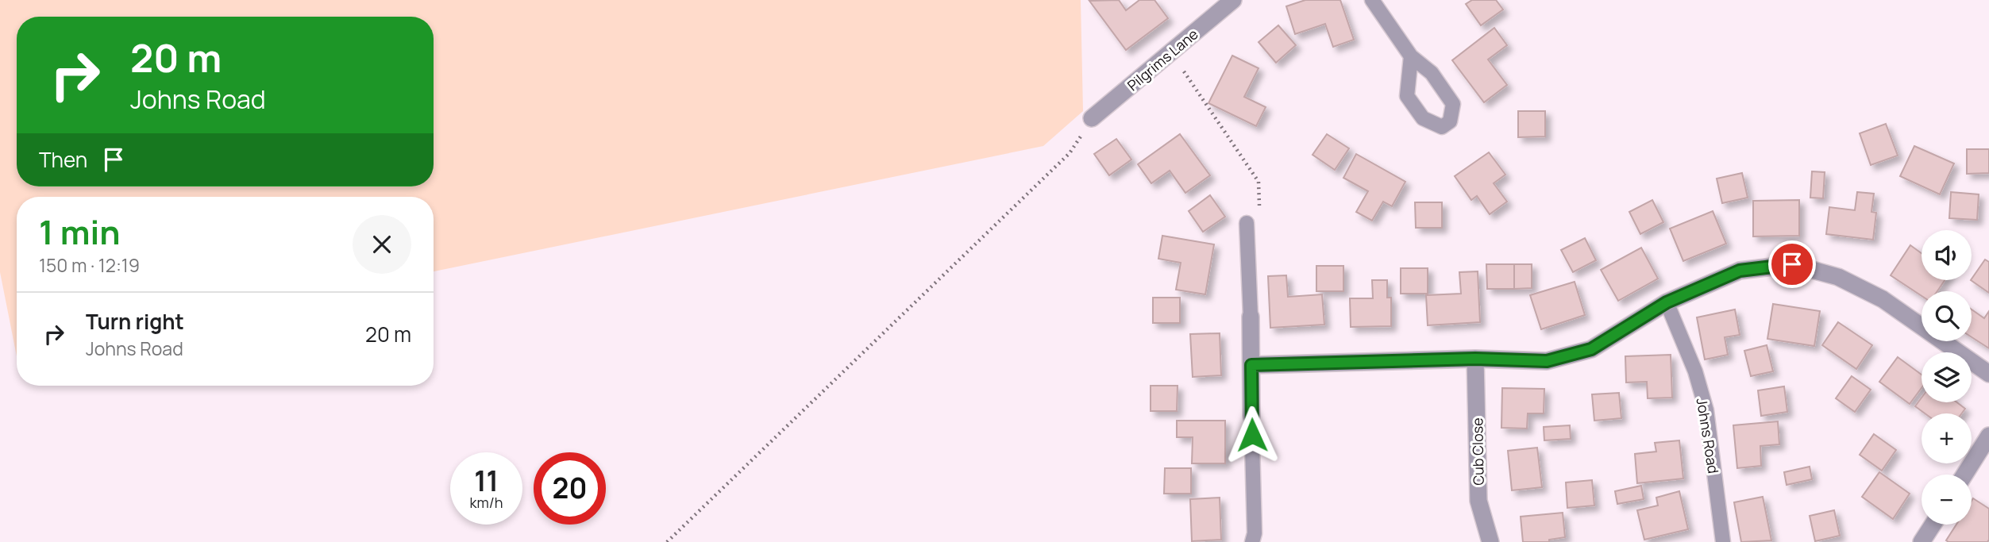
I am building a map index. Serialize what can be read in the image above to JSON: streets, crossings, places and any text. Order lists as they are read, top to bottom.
{
  "streets": {
    "street": ["Pilgrims Lane", "Cub Close"],
    "lane": ["Johns Road"]
  },
  "page": {
    "turn": ["20 m", "Johns Road"],
    "then": "Then",
    "heading": ["1 min", "150 m · 12:19"],
    "map_buttons": ["+", "−"],
    "list": [
      {
        "name": "Turn right",
        "note": "Johns Road",
        "value": "20 m"
      }
    ],
    "speed": "11 km/h",
    "limit": "20"
  }
}
